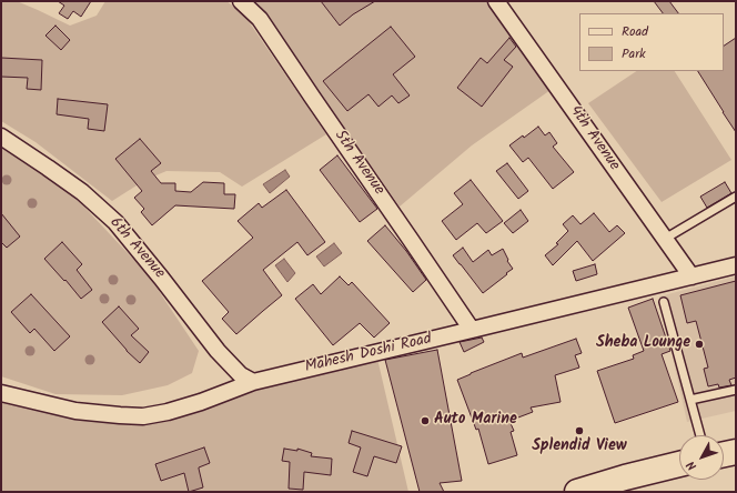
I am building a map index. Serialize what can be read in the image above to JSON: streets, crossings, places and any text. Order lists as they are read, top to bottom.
{
  "streets": {
    "street": [
      "4th Avenue",
      "5th Avenue",
      "6th Avenue",
      "Mahesh Doshi Road"
    ]
  },
  "crossings": [
    ["4th Avenue", "Mahesh Doshi Road"],
    ["5th Avenue", "Mahesh Doshi Road"],
    ["6th Avenue", "Mahesh Doshi Road"]
  ],
  "places": ["Sheba Lounge", "Auto Marine", "Splendid View"],
  "legend": ["Road", "Park"],
  "north": "bottom left"
}
